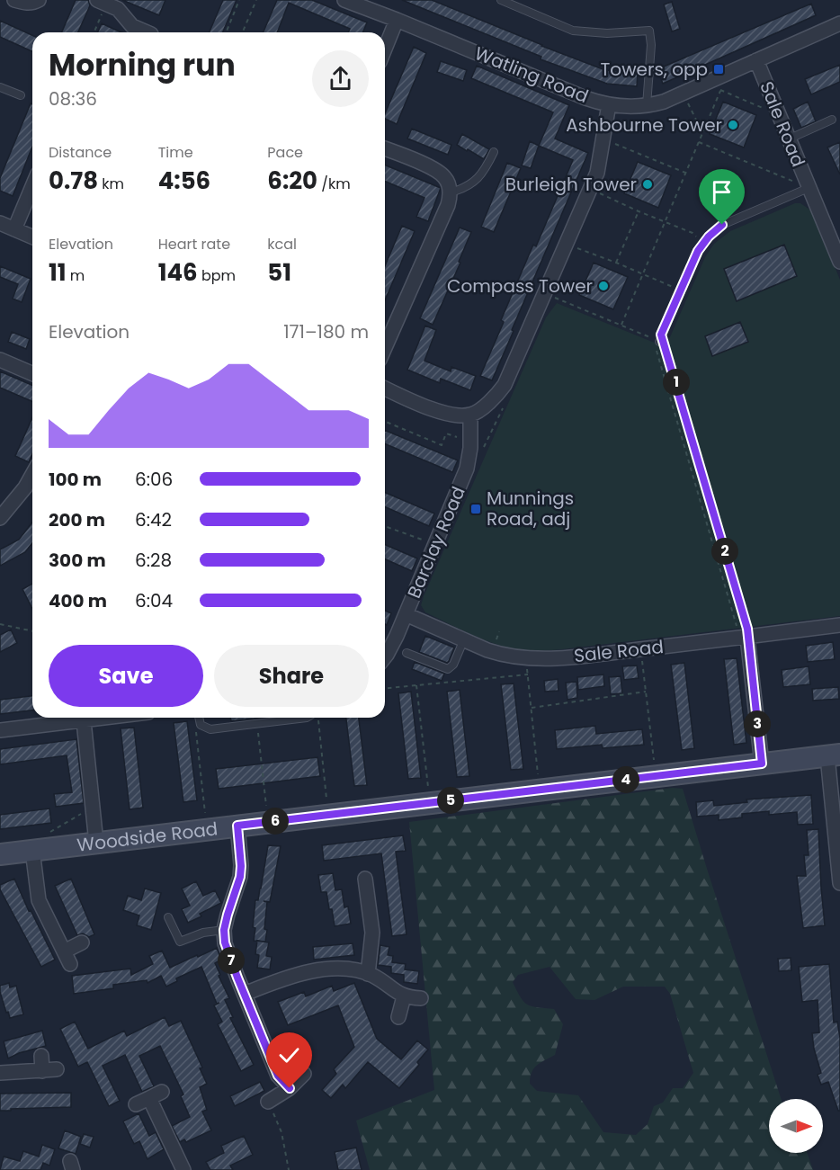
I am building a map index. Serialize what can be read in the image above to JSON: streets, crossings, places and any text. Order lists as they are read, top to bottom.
{
  "streets": {
    "street": [
      "Watling Road",
      "Sale Road",
      "Barclay Road",
      "Woodside Road"
    ]
  },
  "crossings": [
    ["Watling Road", "Sale Road"],
    ["Sale Road", "Barclay Road"]
  ],
  "places": {
    "transit": ["Towers, opp", "Munnings Road, adj"],
    "other": ["Ashbourne Tower", "Burleigh Tower", "Compass Tower"]
  },
  "north": "right",
  "page": {
    "heading": ["Morning run", "08:36"],
    "stats": [
      ["Distance", "0.78 km"],
      ["Time", "4:56"],
      ["Pace", "6:20 /km"],
      ["Elevation", "11 m"],
      ["Heart rate", "146 bpm"],
      ["kcal", "51"]
    ],
    "chart": ["Elevation", "171–180 m"],
    "pins": [
      "1",
      "2",
      "3",
      "4",
      "5",
      "6",
      "7"
    ],
    "list": [
      {
        "name": "100 m",
        "note": "6:06"
      },
      {
        "name": "200 m",
        "note": "6:42"
      },
      {
        "name": "300 m",
        "note": "6:28"
      },
      {
        "name": "400 m",
        "note": "6:04"
      }
    ],
    "buttons": ["Save", "Share"]
  }
}
